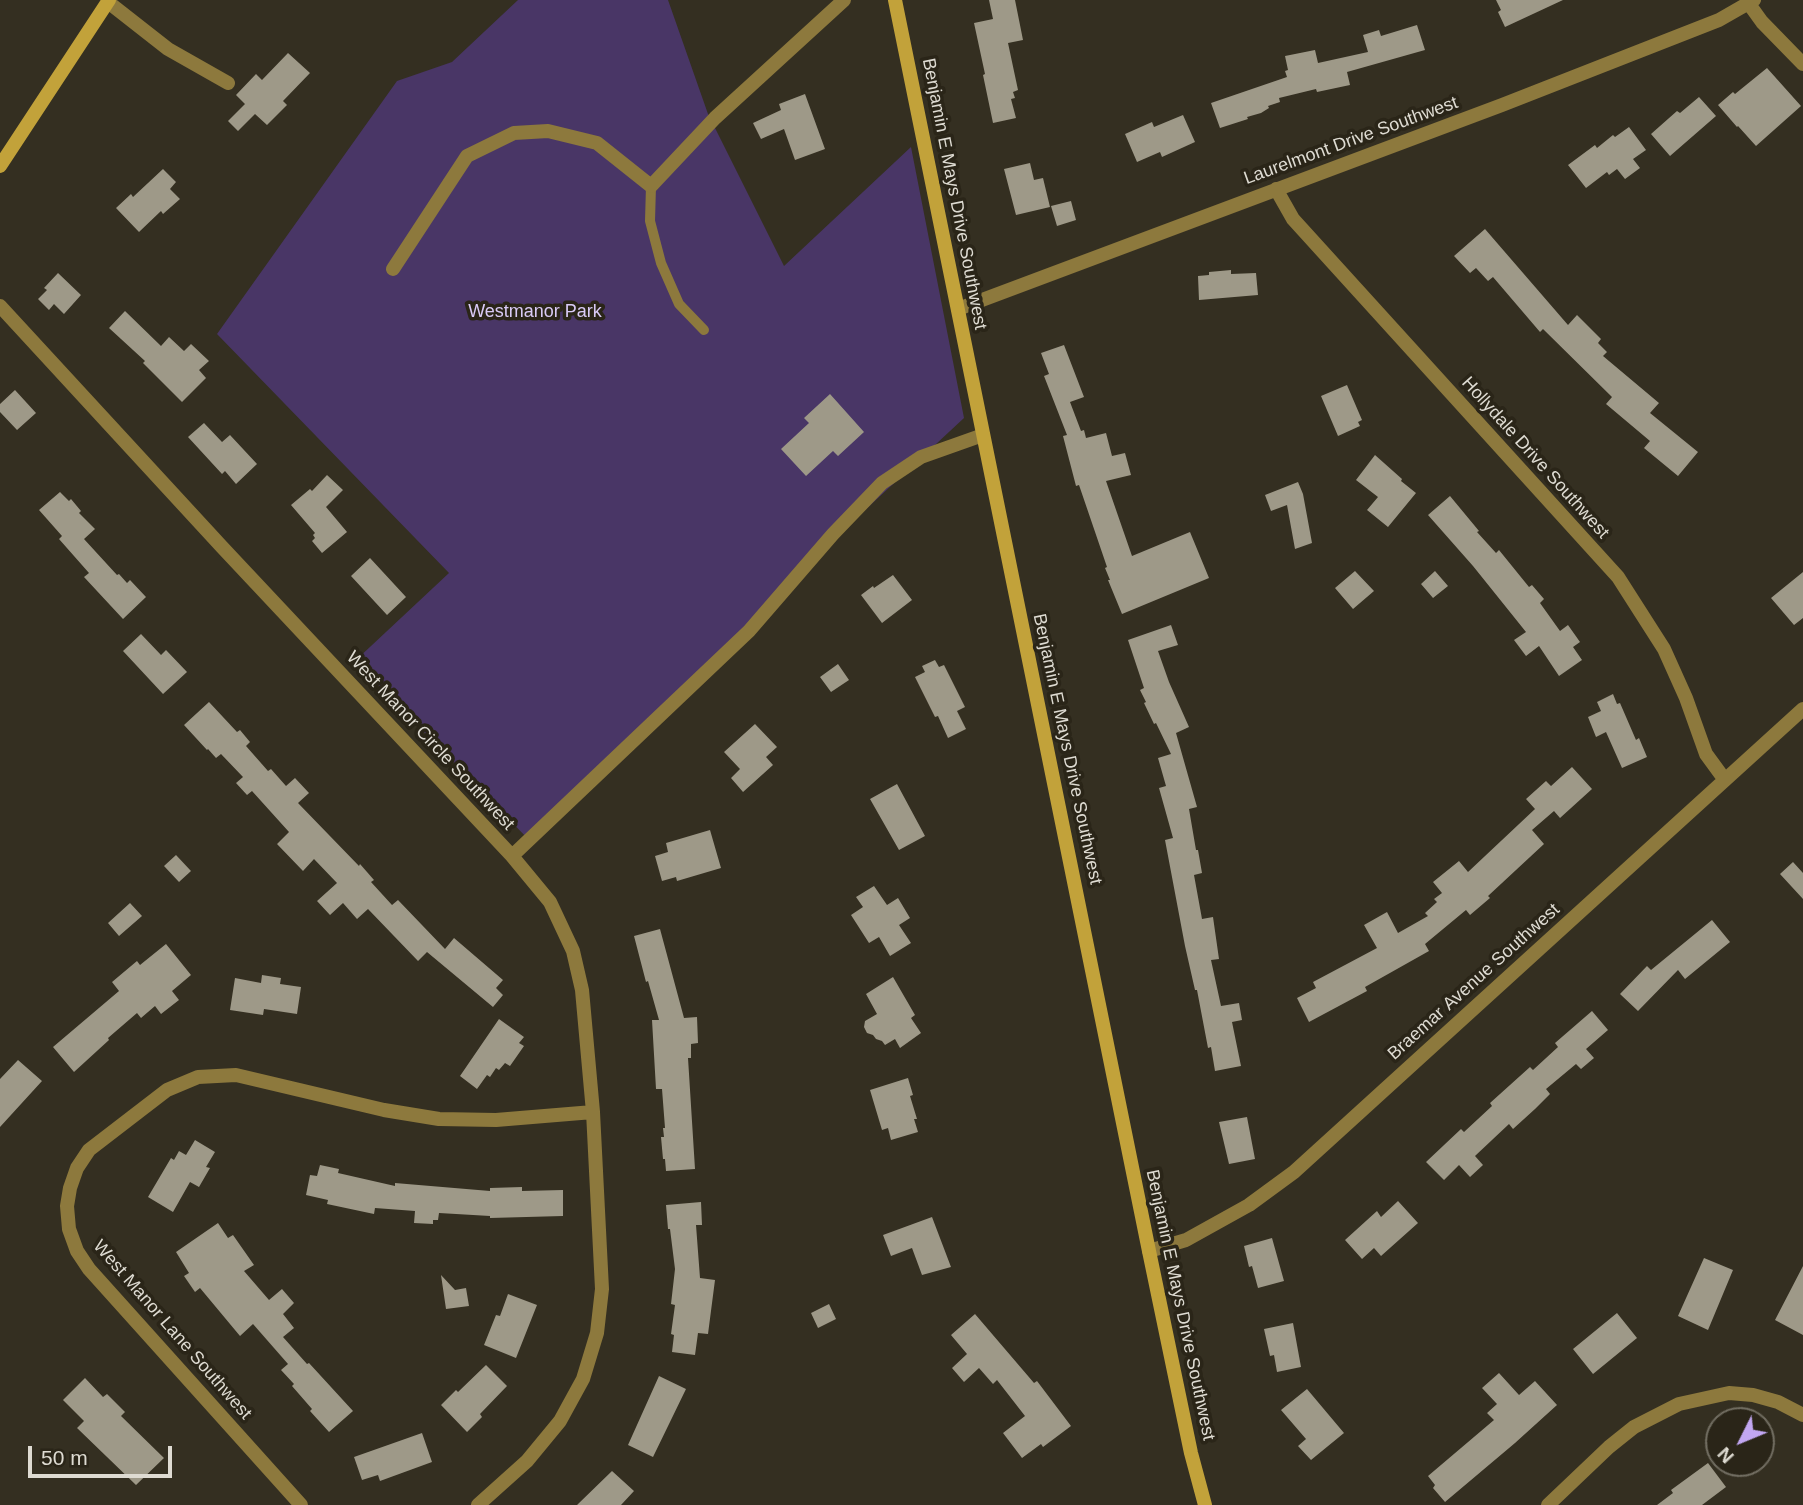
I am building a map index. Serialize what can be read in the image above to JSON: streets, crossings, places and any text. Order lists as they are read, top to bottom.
{
  "streets": {
    "street": [
      "Laurelmont Drive Southwest",
      "Benjamin E Mays Drive Southwest",
      "Hollydale Drive Southwest",
      "West Manor Circle Southwest",
      "Braemar Avenue Southwest",
      "West Manor Lane Southwest"
    ]
  },
  "crossings": [
    ["Laurelmont Drive Southwest", "Benjamin E Mays Drive Southwest"],
    ["Laurelmont Drive Southwest", "Hollydale Drive Southwest"],
    ["Benjamin E Mays Drive Southwest", "West Manor Circle Southwest"],
    ["Benjamin E Mays Drive Southwest", "Braemar Avenue Southwest"],
    ["Hollydale Drive Southwest", "Braemar Avenue Southwest"]
  ],
  "parks": ["Westmanor Park"],
  "scale_bar": "50 m",
  "north": "bottom left"
}
